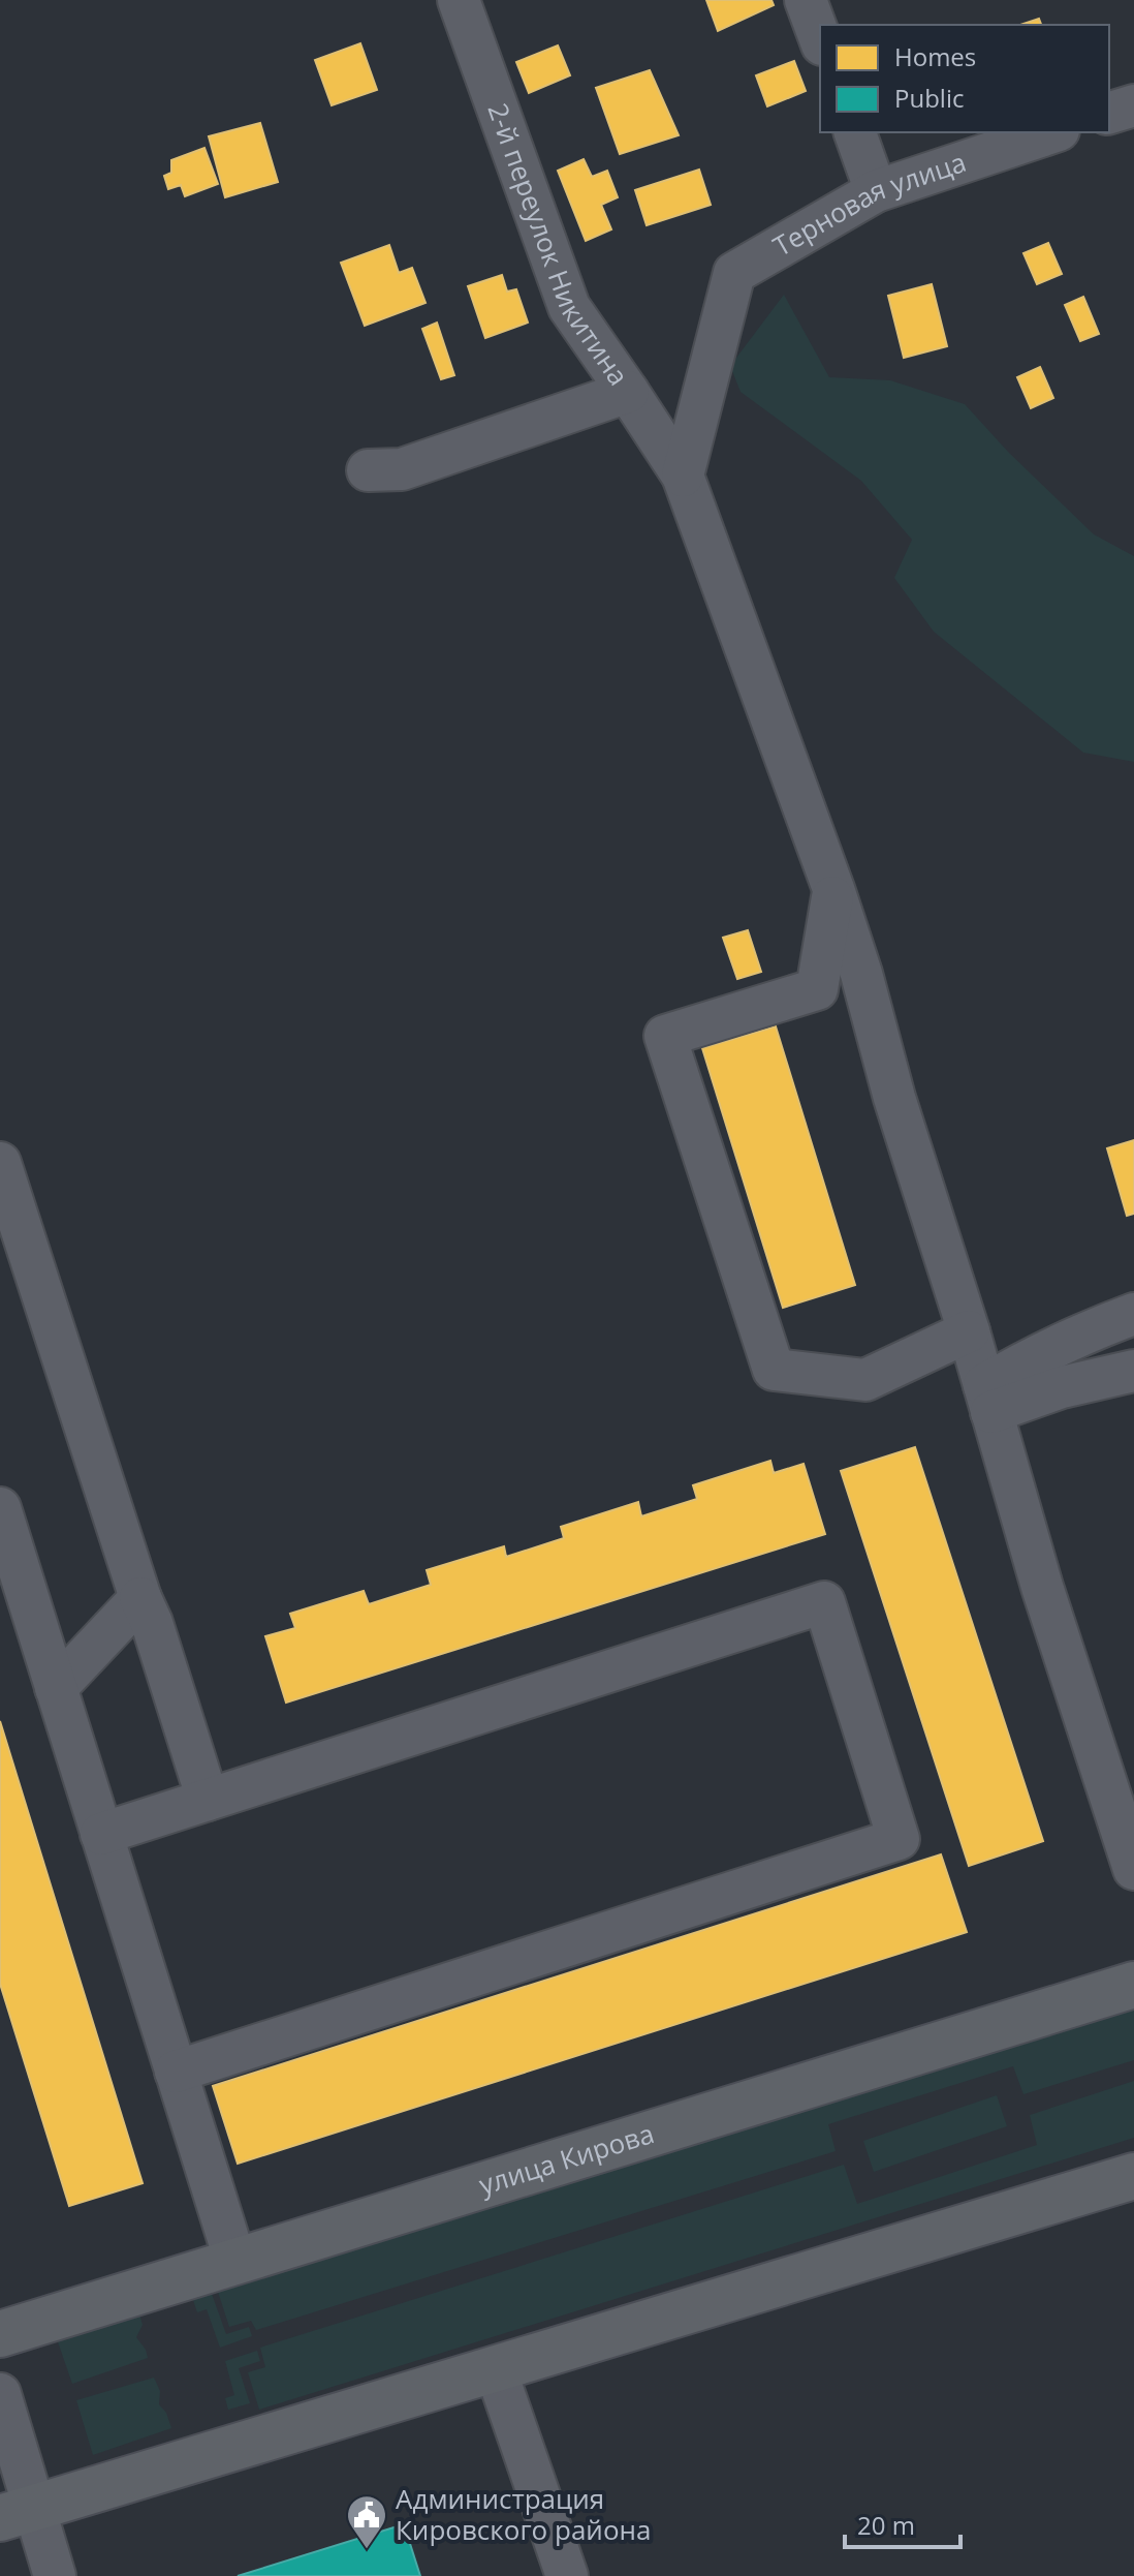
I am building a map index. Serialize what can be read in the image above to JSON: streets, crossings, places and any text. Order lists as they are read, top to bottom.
{
  "streets": {
    "main road": ["улица Кирова"],
    "street": ["Терновая улица", "2-й переулок Никитина"]
  },
  "crossings": [
    ["Терновая улица", "2-й переулок Никитина"]
  ],
  "places": {
    "public building": ["Администрация Кировского района"]
  },
  "legend": ["Homes", "Public"],
  "scale_bar": "20 m"
}
